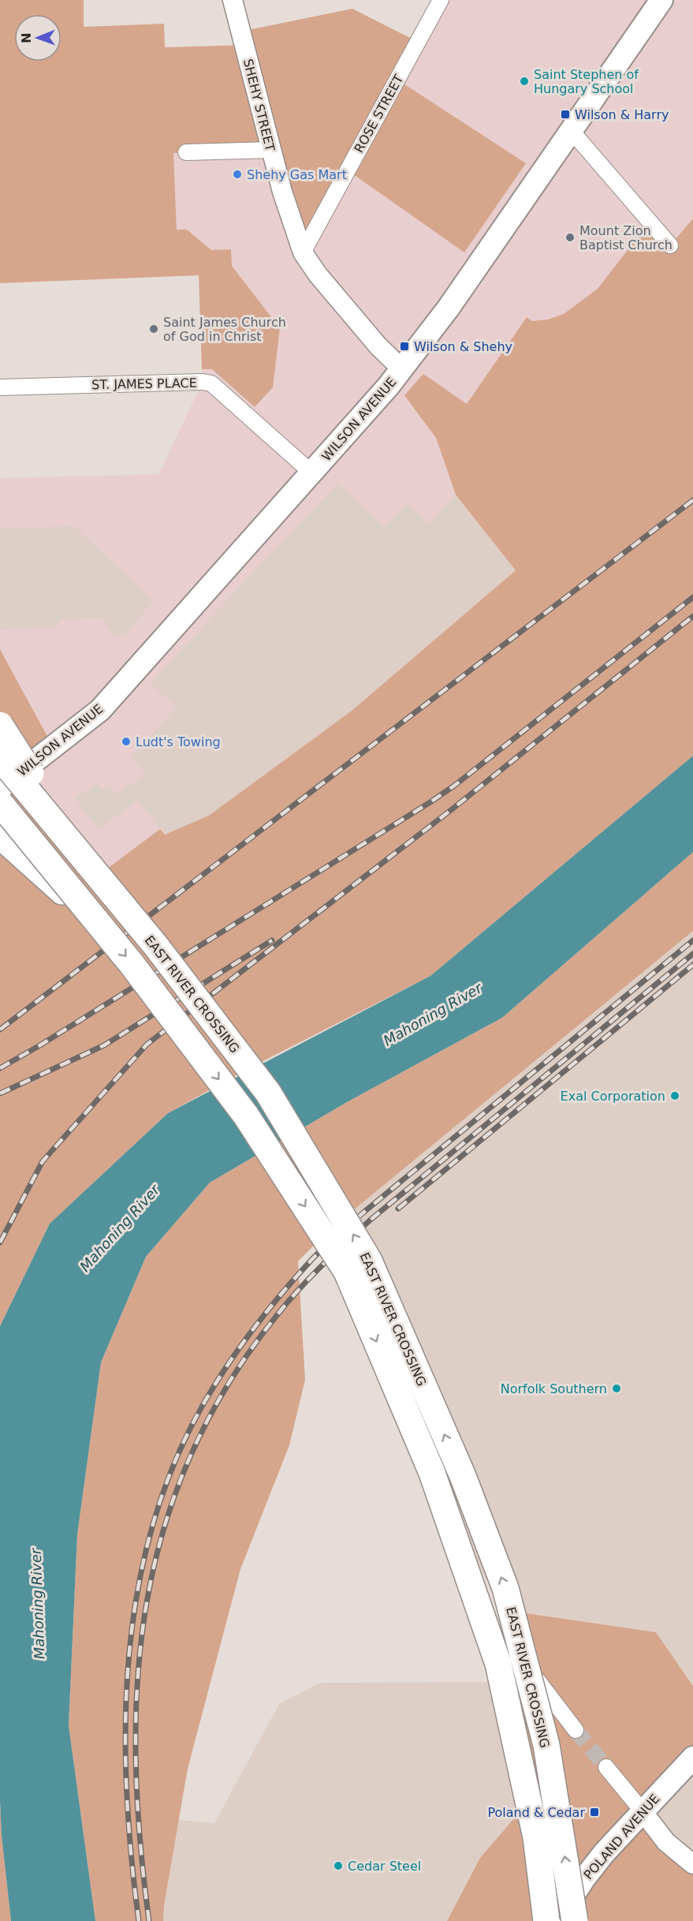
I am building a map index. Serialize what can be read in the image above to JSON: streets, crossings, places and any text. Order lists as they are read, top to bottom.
{
  "streets": {
    "highway": ["EAST RIVER CROSSING"],
    "main road": ["WILSON AVENUE", "POLAND AVENUE"],
    "street": ["SHEHY STREET", "ROSE STREET", "ST. JAMES PLACE"]
  },
  "crossings": [
    ["SHEHY STREET", "ROSE STREET"],
    ["SHEHY STREET", "WILSON AVENUE"],
    ["ST. JAMES PLACE", "WILSON AVENUE"]
  ],
  "water": ["Mahoning River"],
  "places": {
    "other": [
      "Saint Stephen of Hungary School",
      "Shehy Gas Mart",
      "Mount Zion Baptist Church",
      "Saint James Church of God in Christ",
      "Ludt's Towing",
      "Exal Corporation",
      "Norfolk Southern",
      "Cedar Steel"
    ],
    "transit": ["Wilson & Harry", "Wilson & Shehy", "Poland & Cedar"]
  },
  "north": "left"
}
